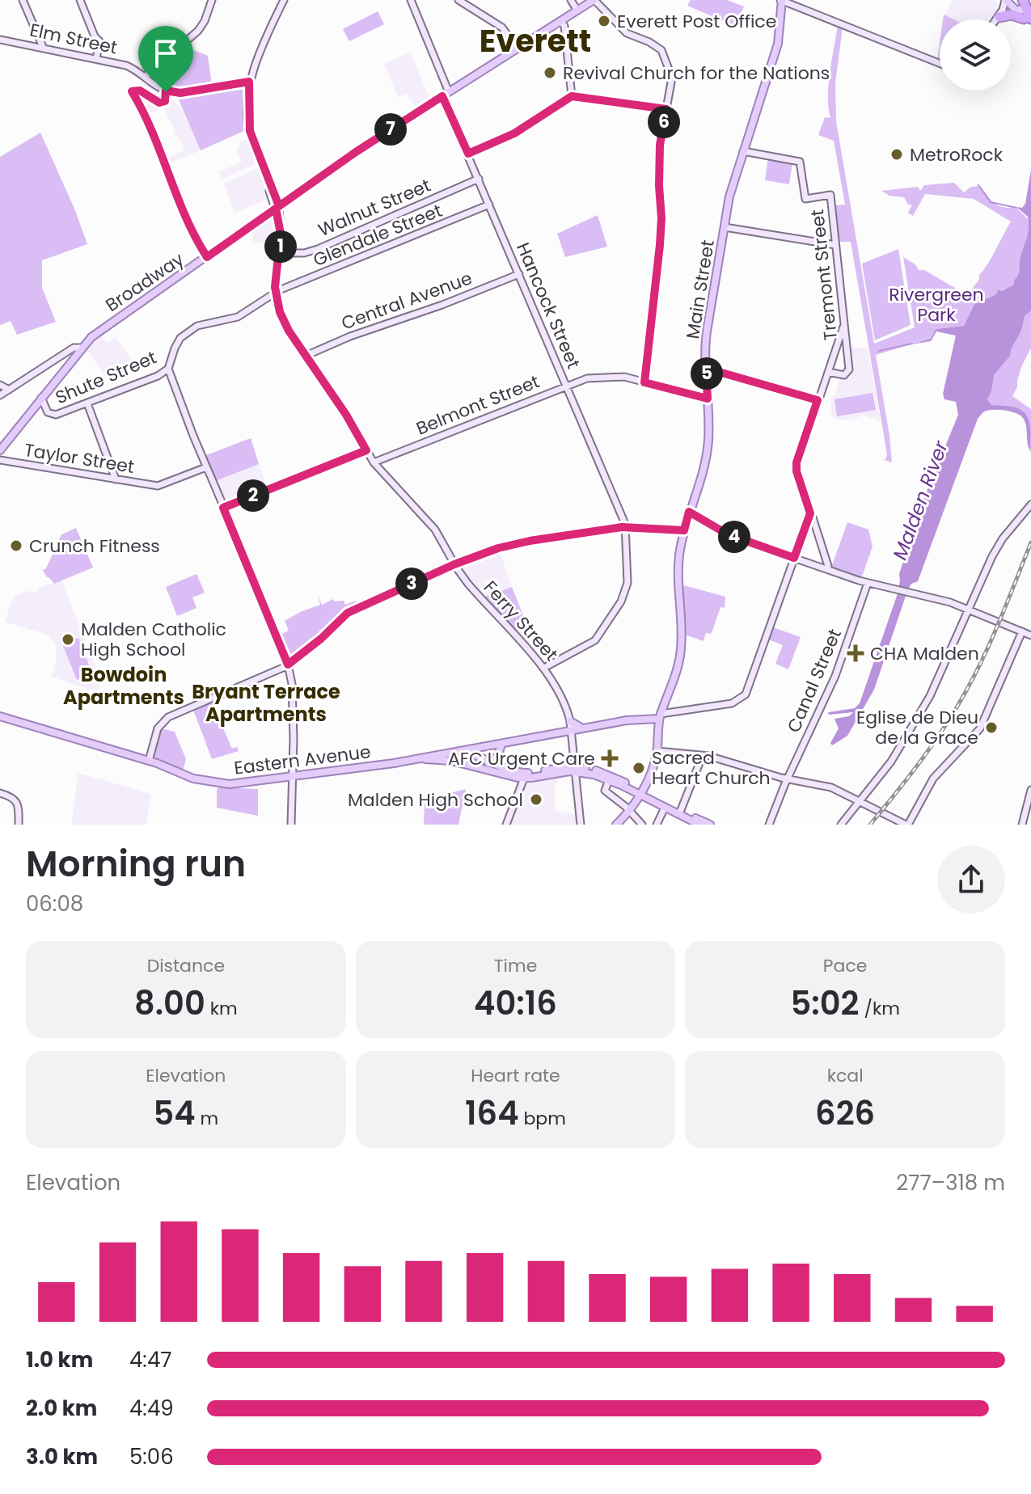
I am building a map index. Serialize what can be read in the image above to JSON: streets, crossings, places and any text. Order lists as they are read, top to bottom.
{
  "streets": {
    "main road": ["Broadway", "Main Street", "Eastern Avenue"],
    "street": [
      "Elm Street",
      "Walnut Street",
      "Glendale Street",
      "Tremont Street",
      "Central Avenue",
      "Hancock Street",
      "Shute Street",
      "Belmont Street",
      "Taylor Street",
      "Ferry Street",
      "Canal Street"
    ]
  },
  "crossings": [
    ["Walnut Street", "Hancock Street"],
    ["Walnut Street", "Ferry Street"],
    ["Glendale Street", "Hancock Street"],
    ["Glendale Street", "Shute Street"],
    ["Glendale Street", "Ferry Street"],
    ["Tremont Street", "Main Street"],
    ["Broadway", "Hancock Street"],
    ["Broadway", "Shute Street"],
    ["Broadway", "Ferry Street"],
    ["Main Street", "Belmont Street"],
    ["Main Street", "Eastern Avenue"],
    ["Central Avenue", "Hancock Street"],
    ["Central Avenue", "Ferry Street"],
    ["Hancock Street", "Belmont Street"],
    ["Hancock Street", "Ferry Street"],
    ["Shute Street", "Ferry Street"],
    ["Belmont Street", "Ferry Street"],
    ["Ferry Street", "Eastern Avenue"]
  ],
  "districts": ["Everett", "Bowdoin Apartments", "Bryant Terrace Apartments"],
  "water": ["Malden River"],
  "parks": ["Rivergreen Park"],
  "places": {
    "other": [
      "Everett Post Office",
      "Revival Church for the Nations",
      "MetroRock",
      "Crunch Fitness",
      "Malden Catholic High School",
      "Eglise de Dieu de la Grace",
      "Sacred Heart Church",
      "Malden High School"
    ],
    "health": ["CHA Malden", "AFC Urgent Care"]
  },
  "page": {
    "pins": [
      "6",
      "7",
      "1",
      "5",
      "2",
      "4",
      "3"
    ],
    "heading": ["Morning run", "06:08"],
    "stats": [
      ["Distance", "8.00 km"],
      ["Time", "40:16"],
      ["Pace", "5:02 /km"],
      ["Elevation", "54 m"],
      ["Heart rate", "164 bpm"],
      ["kcal", "626"]
    ],
    "chart": ["Elevation", "277–318 m"],
    "list": [
      {
        "name": "1.0 km",
        "note": "4:47"
      },
      {
        "name": "2.0 km",
        "note": "4:49"
      },
      {
        "name": "3.0 km",
        "note": "5:06"
      }
    ]
  }
}
